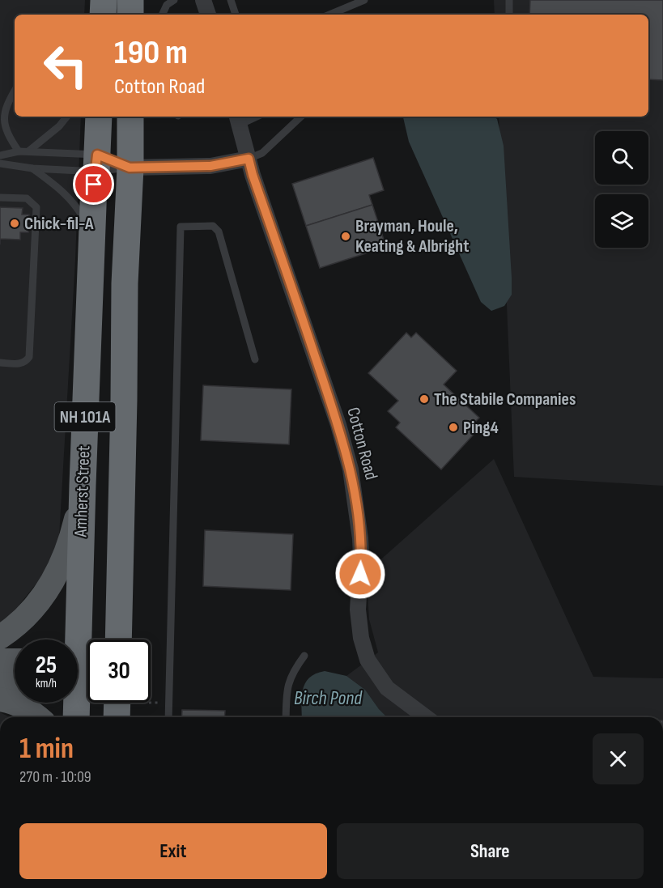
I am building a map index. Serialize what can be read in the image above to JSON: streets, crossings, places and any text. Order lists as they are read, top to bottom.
{
  "streets": {
    "highway": ["NH 101A", "Amherst Street"],
    "street": ["Cotton Road"]
  },
  "water": ["Birch Pond"],
  "places": [
    "Chick-fil-A",
    "Brayman, Houle, Keating & Albright",
    "The Stabile Companies",
    "Ping4"
  ],
  "page": {
    "turn": ["190 m", "Cotton Road"],
    "speed": "25 km/h",
    "limit": "30",
    "heading": ["1 min", "270 m · 10:09"],
    "buttons": ["Exit", "Share"]
  }
}
